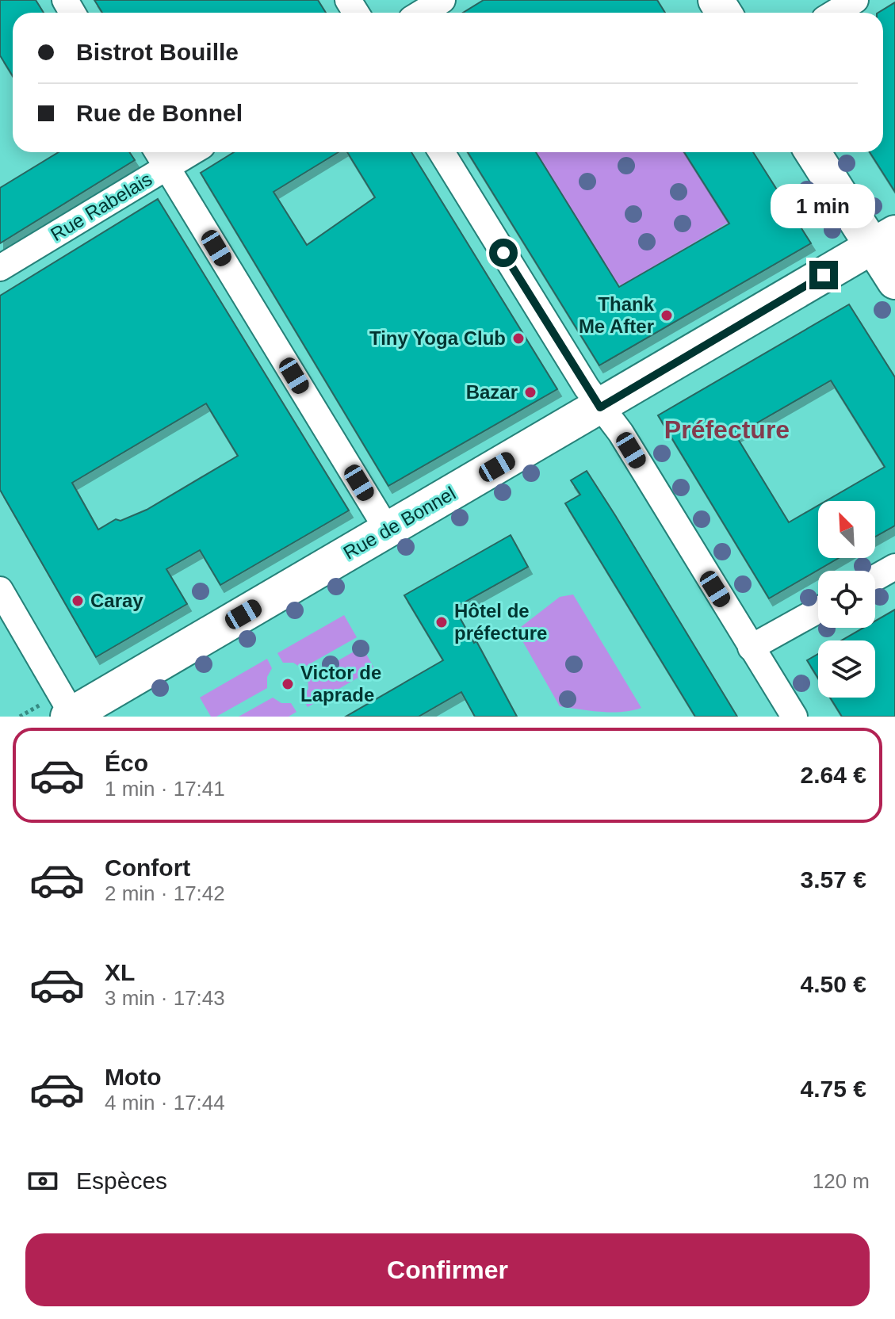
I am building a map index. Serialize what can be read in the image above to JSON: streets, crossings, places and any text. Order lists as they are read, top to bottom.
{
  "streets": {
    "main road": ["Rue de Bonnel"],
    "street": ["Rue Rabelais"]
  },
  "districts": ["Préfecture"],
  "places": [
    "Thank Me After",
    "Tiny Yoga Club",
    "Bazar",
    "Caray",
    "Hôtel de préfecture",
    "Victor de Laprade"
  ],
  "north": "top left",
  "page": {
    "banner": ["Bistrot Bouille", "Rue de Bonnel"],
    "bubble": "1 min",
    "list": [
      {
        "name": "Éco",
        "note": "1 min · 17:41",
        "value": "2.64 €"
      },
      {
        "name": "Confort",
        "note": "2 min · 17:42",
        "value": "3.57 €"
      },
      {
        "name": "XL",
        "note": "3 min · 17:43",
        "value": "4.50 €"
      },
      {
        "name": "Moto",
        "note": "4 min · 17:44",
        "value": "4.75 €"
      }
    ],
    "pay": ["Espèces", "120 m"],
    "buttons": "Confirmer"
  }
}
